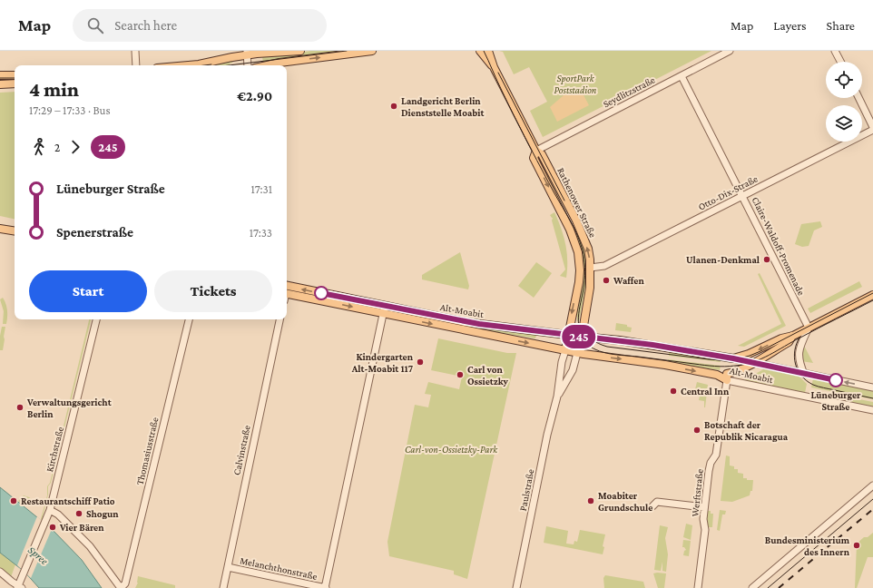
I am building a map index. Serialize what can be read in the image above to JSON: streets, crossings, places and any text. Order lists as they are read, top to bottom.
{
  "streets": {
    "main road": ["Rathenower Straße", "Alt-Moabit", "Paulstraße"],
    "street": [
      "Seydlitzstraße",
      "Otto-Dix-Straße",
      "Claire-Waldoff-Promenade",
      "Kirchstraße",
      "Calvinstraße",
      "Thomasiusstraße",
      "Werftstraße",
      "Melanchthonstraße"
    ]
  },
  "crossings": [
    ["Seydlitzstraße", "Rathenower Straße"],
    ["Seydlitzstraße", "Claire-Waldoff-Promenade"],
    ["Otto-Dix-Straße", "Rathenower Straße"],
    ["Otto-Dix-Straße", "Claire-Waldoff-Promenade"],
    ["Rathenower Straße", "Alt-Moabit"],
    ["Rathenower Straße", "Paulstraße"],
    ["Alt-Moabit", "Paulstraße"],
    ["Alt-Moabit", "Werftstraße"],
    ["Calvinstraße", "Melanchthonstraße"]
  ],
  "water": ["Spree"],
  "parks": ["SportPark Poststadion", "Carl-von-Ossietzky-Park"],
  "places": [
    "Landgericht Berlin Dienststelle Moabit",
    "Ulanen-Denkmal",
    "Waffen",
    "Kindergarten Alt-Moabit 117",
    "Carl von Ossietzky",
    "Lüneburger Straße",
    "Central Inn",
    "Verwaltungsgericht Berlin",
    "Botschaft der Republik Nicaragua",
    "Restaurantschiff Patio",
    "Moabiter Grundschule",
    "Shogun",
    "Vier Bären",
    "Bundesministerium des Innern"
  ],
  "lines": ["bus line 245"],
  "page": {
    "header": "Map",
    "search": "Search here",
    "nav": ["Map", "Layers", "Share"],
    "on_map": "245",
    "heading": ["4 min", "17:29 – 17:33 · Bus", "€2.90"],
    "legs": ["2", "245"],
    "list": [
      {
        "name": "Lüneburger Straße",
        "value": "17:31"
      },
      {
        "name": "Spenerstraße",
        "value": "17:33"
      }
    ],
    "buttons": ["Start", "Tickets"]
  }
}
